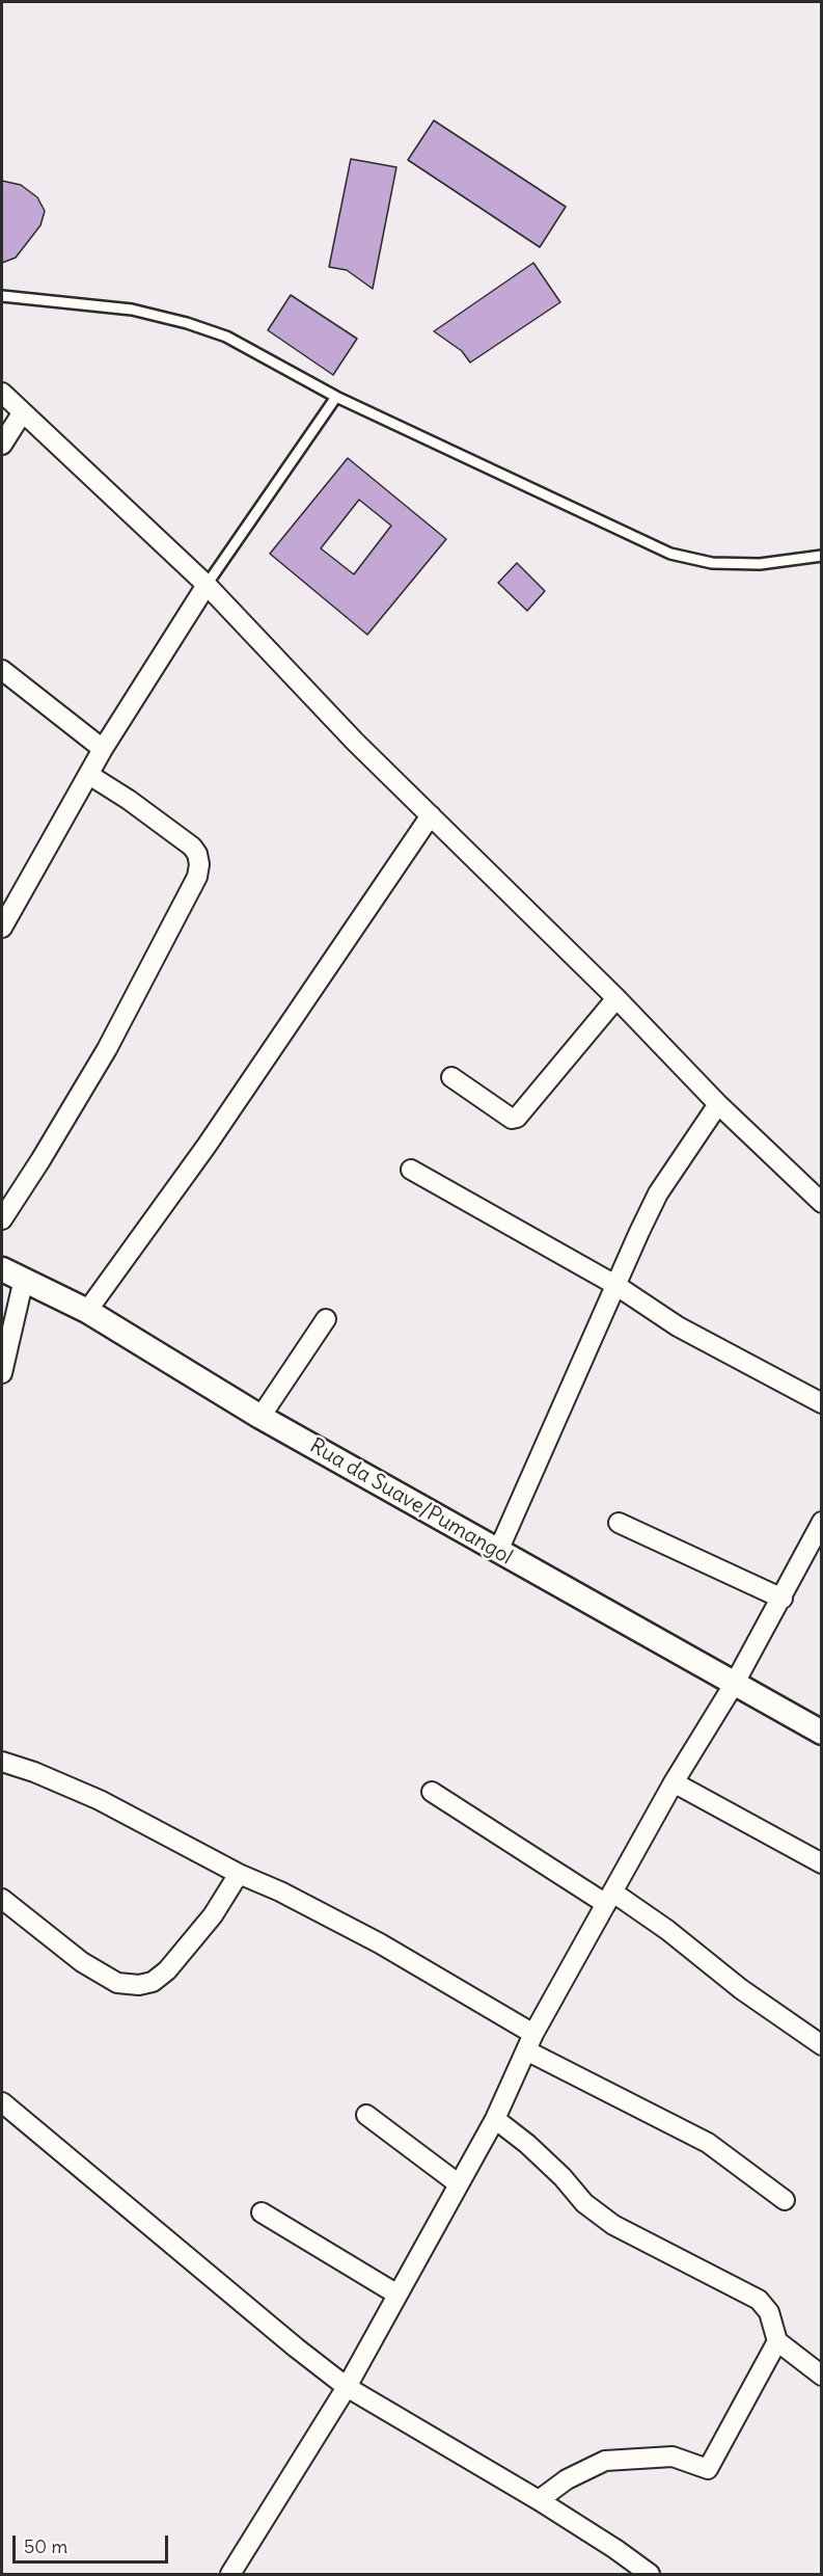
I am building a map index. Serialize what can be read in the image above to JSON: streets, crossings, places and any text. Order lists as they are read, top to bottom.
{
  "streets": {
    "street": ["Rua da Suave/Pumangol"]
  },
  "scale_bar": "50 m"
}
